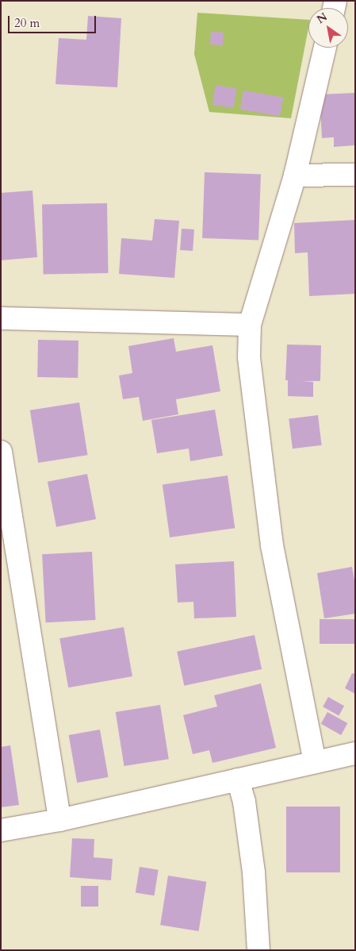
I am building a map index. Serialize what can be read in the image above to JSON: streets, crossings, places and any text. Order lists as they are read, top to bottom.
{
  "scale_bar": "20 m",
  "north": "top left"
}
